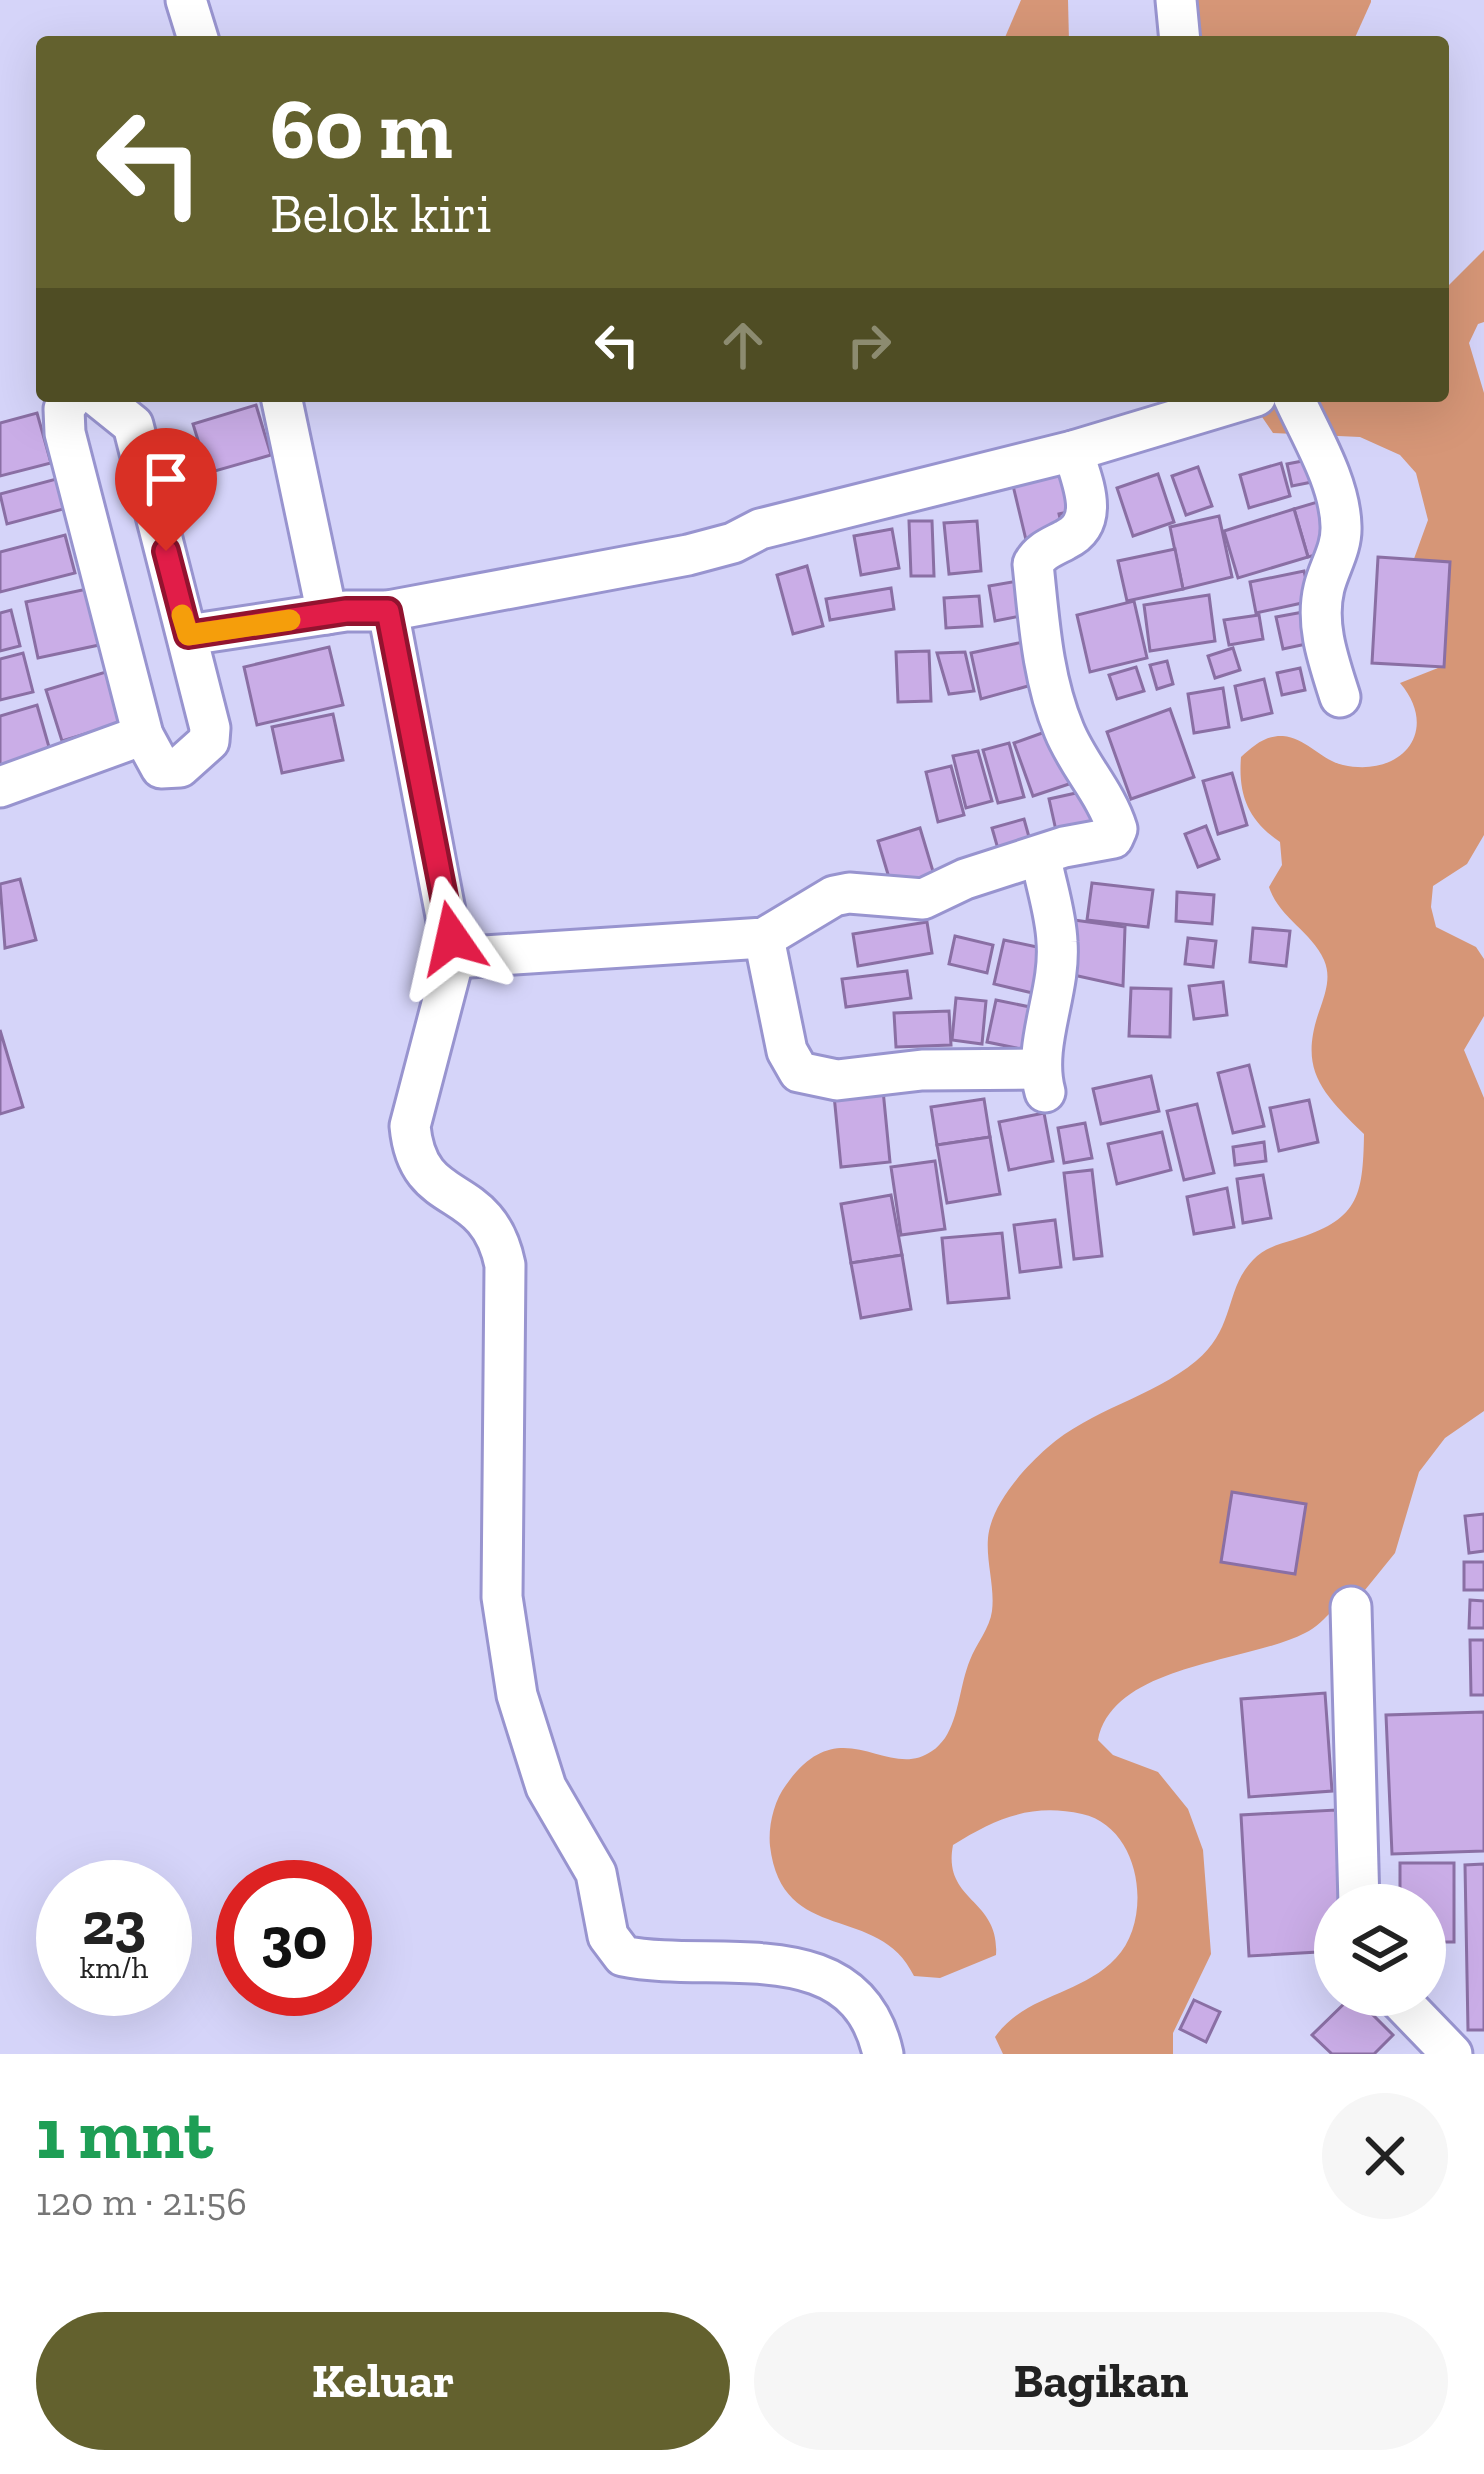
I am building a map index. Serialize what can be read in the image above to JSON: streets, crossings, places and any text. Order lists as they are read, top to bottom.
{
  "page": {
    "turn": ["60 m", "Belok kiri"],
    "speed": "23 km/h",
    "limit": "30",
    "heading": ["1 mnt", "120 m · 21:56"],
    "buttons": ["Keluar", "Bagikan"]
  }
}
